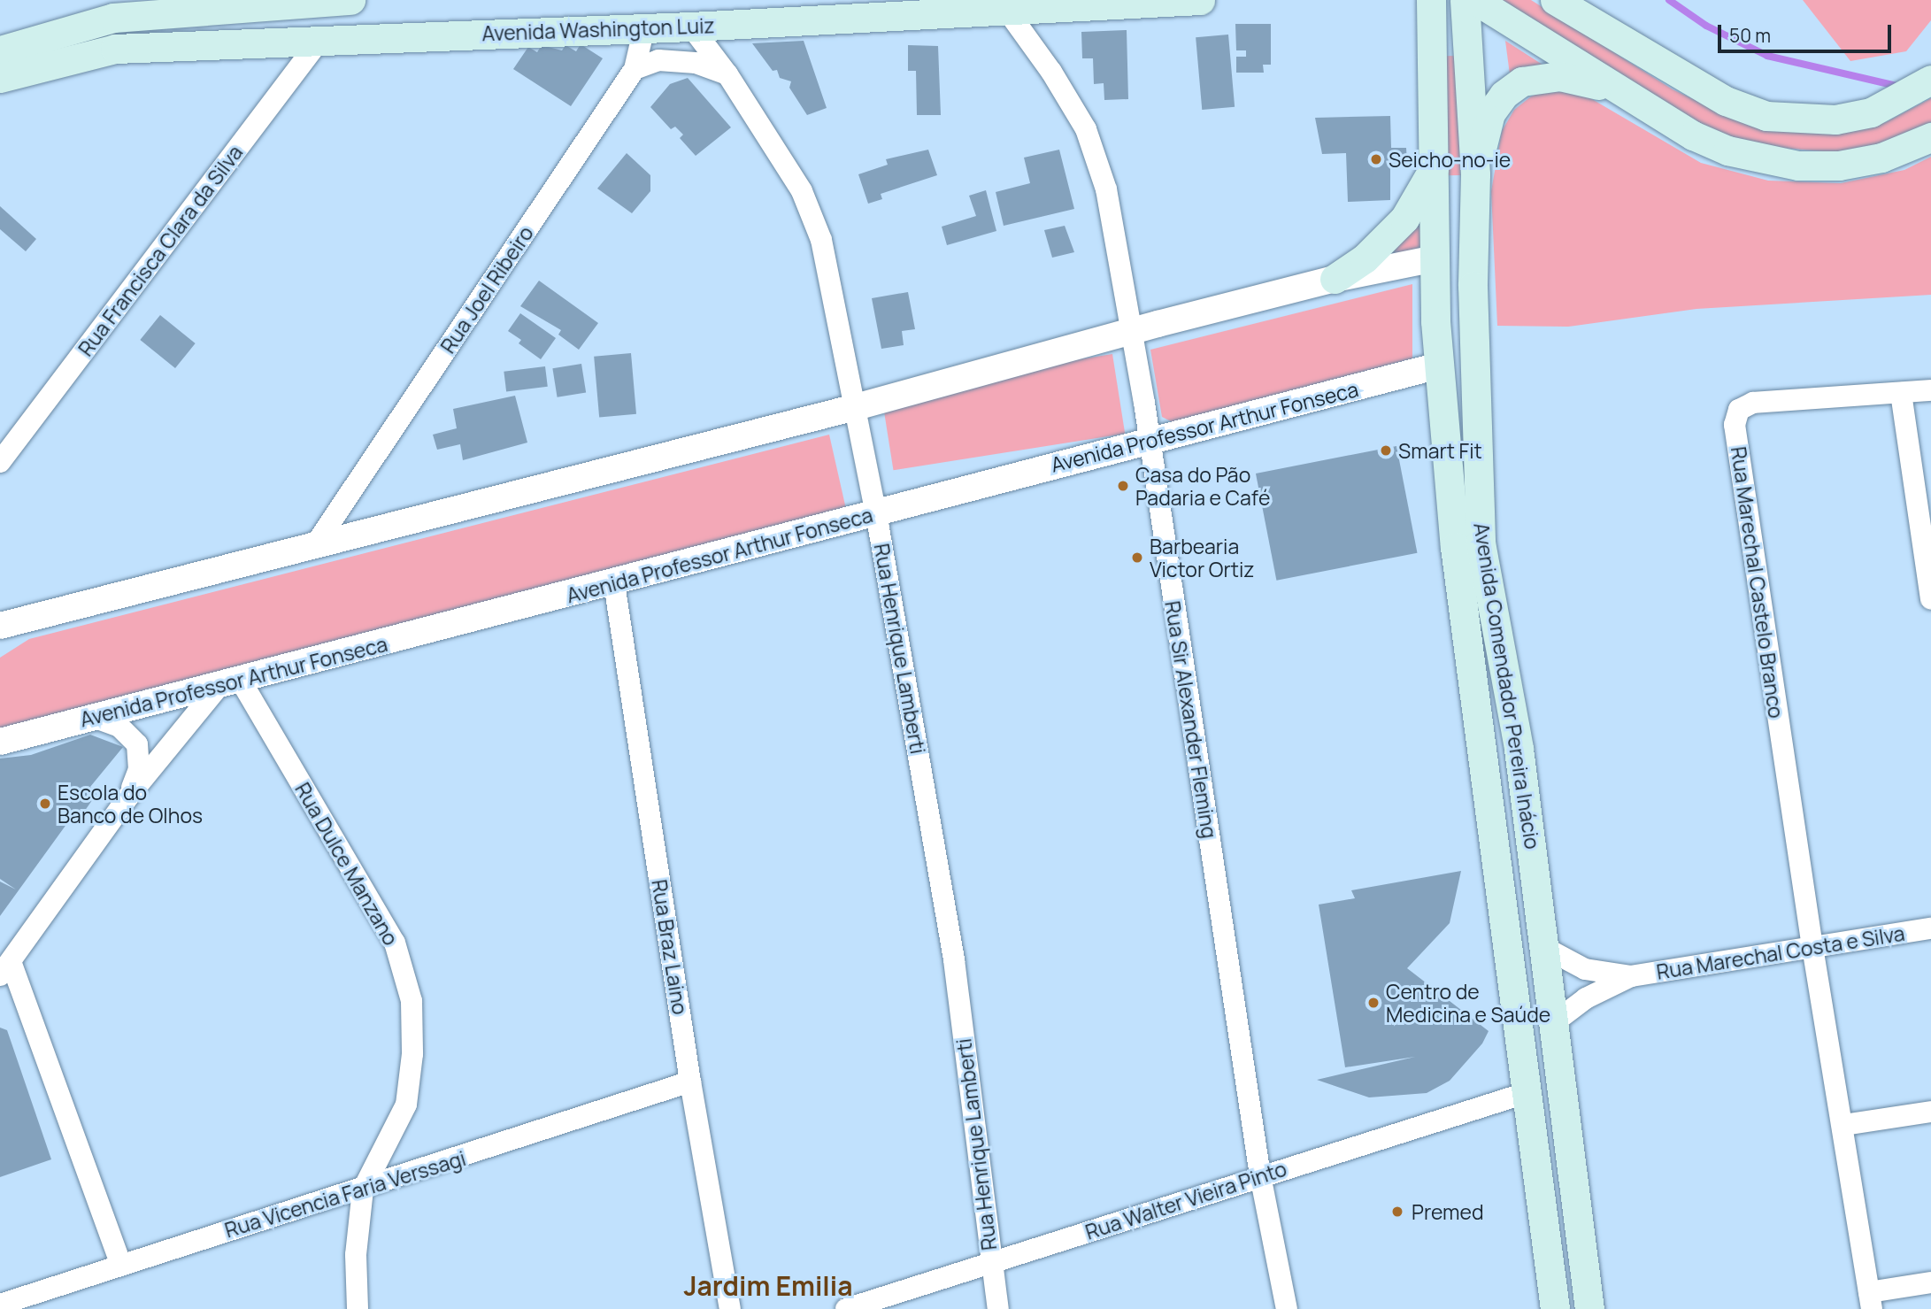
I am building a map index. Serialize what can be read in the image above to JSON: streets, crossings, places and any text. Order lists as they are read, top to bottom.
{
  "streets": {
    "main road": ["Avenida Washington Luiz", "Avenida Comendador Pereira Inácio"],
    "street": [
      "Rua Francisca Clara da Silva",
      "Rua Joel Ribeiro",
      "Avenida Professor Arthur Fonseca",
      "Rua Marechal Castelo Branco",
      "Rua Henrique Lamberti",
      "Rua Sir Alexander Fleming",
      "Rua Dulce Manzano",
      "Rua Braz Laino",
      "Rua Marechal Costa e Silva",
      "Rua Vicencia Faria Verssagi",
      "Rua Walter Vieira Pinto"
    ]
  },
  "crossings": [
    ["Avenida Washington Luiz", "Rua Francisca Clara da Silva"],
    ["Avenida Washington Luiz", "Rua Joel Ribeiro"],
    ["Avenida Washington Luiz", "Rua Henrique Lamberti"],
    ["Avenida Washington Luiz", "Rua Sir Alexander Fleming"],
    ["Avenida Professor Arthur Fonseca", "Rua Henrique Lamberti"],
    ["Avenida Professor Arthur Fonseca", "Avenida Comendador Pereira Inácio"],
    ["Avenida Professor Arthur Fonseca", "Rua Sir Alexander Fleming"],
    ["Avenida Professor Arthur Fonseca", "Rua Dulce Manzano"],
    ["Avenida Professor Arthur Fonseca", "Rua Braz Laino"],
    ["Rua Marechal Castelo Branco", "Rua Marechal Costa e Silva"],
    ["Rua Henrique Lamberti", "Rua Walter Vieira Pinto"],
    ["Avenida Comendador Pereira Inácio", "Rua Marechal Costa e Silva"],
    ["Avenida Comendador Pereira Inácio", "Rua Walter Vieira Pinto"],
    ["Rua Sir Alexander Fleming", "Rua Walter Vieira Pinto"],
    ["Rua Dulce Manzano", "Rua Vicencia Faria Verssagi"],
    ["Rua Braz Laino", "Rua Vicencia Faria Verssagi"]
  ],
  "districts": ["Jardim Emilia"],
  "places": [
    "Seicho-no-ie",
    "Smart Fit",
    "Casa do Pão Padaria e Café",
    "Barbearia Victor Ortiz",
    "Escola do Banco de Olhos",
    "Centro de Medicina e Saúde",
    "Premed"
  ],
  "scale_bar": "50 m"
}
